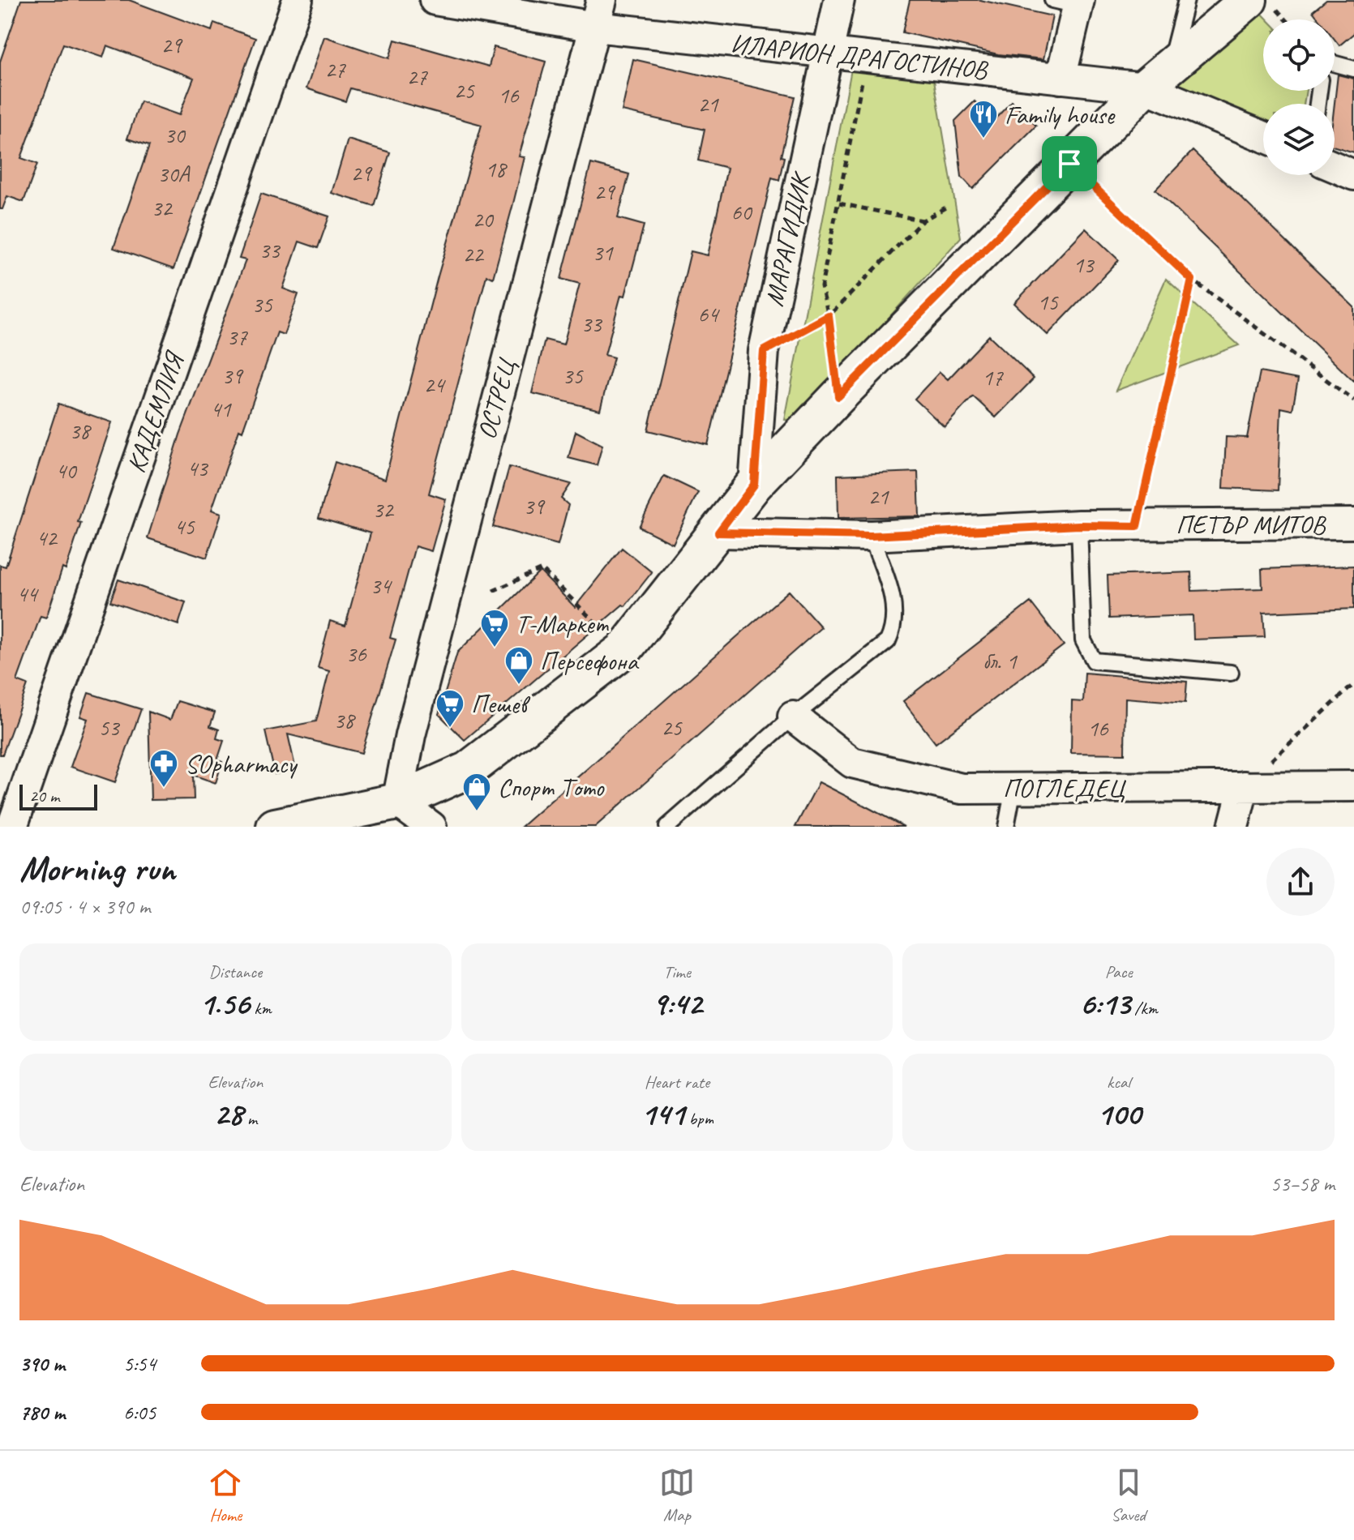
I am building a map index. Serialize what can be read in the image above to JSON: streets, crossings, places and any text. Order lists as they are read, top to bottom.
{
  "streets": {
    "street": [
      "ИЛАРИОН ДРАГОСТИНОВ",
      "МАРАГИДИК",
      "ОСТРЕЦ",
      "КАДЕМЛИЯ",
      "ПЕТЪР МИТОВ",
      "ПОГЛЕДЕЦ"
    ]
  },
  "crossings": [
    ["ИЛАРИОН ДРАГОСТИНОВ", "МАРАГИДИК"],
    ["ИЛАРИОН ДРАГОСТИНОВ", "ОСТРЕЦ"]
  ],
  "places": {
    "restaurant": ["Family house"],
    "supermarket": ["Т-Маркет", "Пешев"],
    "shop": ["Персефона", "Спорт Тото"],
    "pharmacy": ["SOpharmacy"]
  },
  "house_numbers": [
    "29",
    "27",
    "27",
    "25",
    "16",
    "21",
    "30",
    "18",
    "29",
    "30А",
    "29",
    "32",
    "60",
    "20",
    "33",
    "31",
    "22",
    "13",
    "15",
    "35",
    "64",
    "33",
    "37",
    "39",
    "35",
    "17",
    "24",
    "41",
    "38",
    "43",
    "40",
    "21",
    "39",
    "32",
    "45",
    "42",
    "34",
    "44",
    "36",
    "бл. 1",
    "38",
    "53",
    "25",
    "16"
  ],
  "scale_bar": "20 m",
  "page": {
    "scale": "20 m",
    "heading": ["Morning run", "09:05 · 4 × 390 m"],
    "stats": [
      ["Distance", "1.56 km"],
      ["Time", "9:42"],
      ["Pace", "6:13 /km"],
      ["Elevation", "28 m"],
      ["Heart rate", "141 bpm"],
      ["kcal", "100"]
    ],
    "chart": ["Elevation", "53–58 m"],
    "list": [
      {
        "name": "390 m",
        "note": "5:54"
      },
      {
        "name": "780 m",
        "note": "6:05"
      }
    ],
    "tabs": ["Home", "Map", "Saved"]
  }
}
